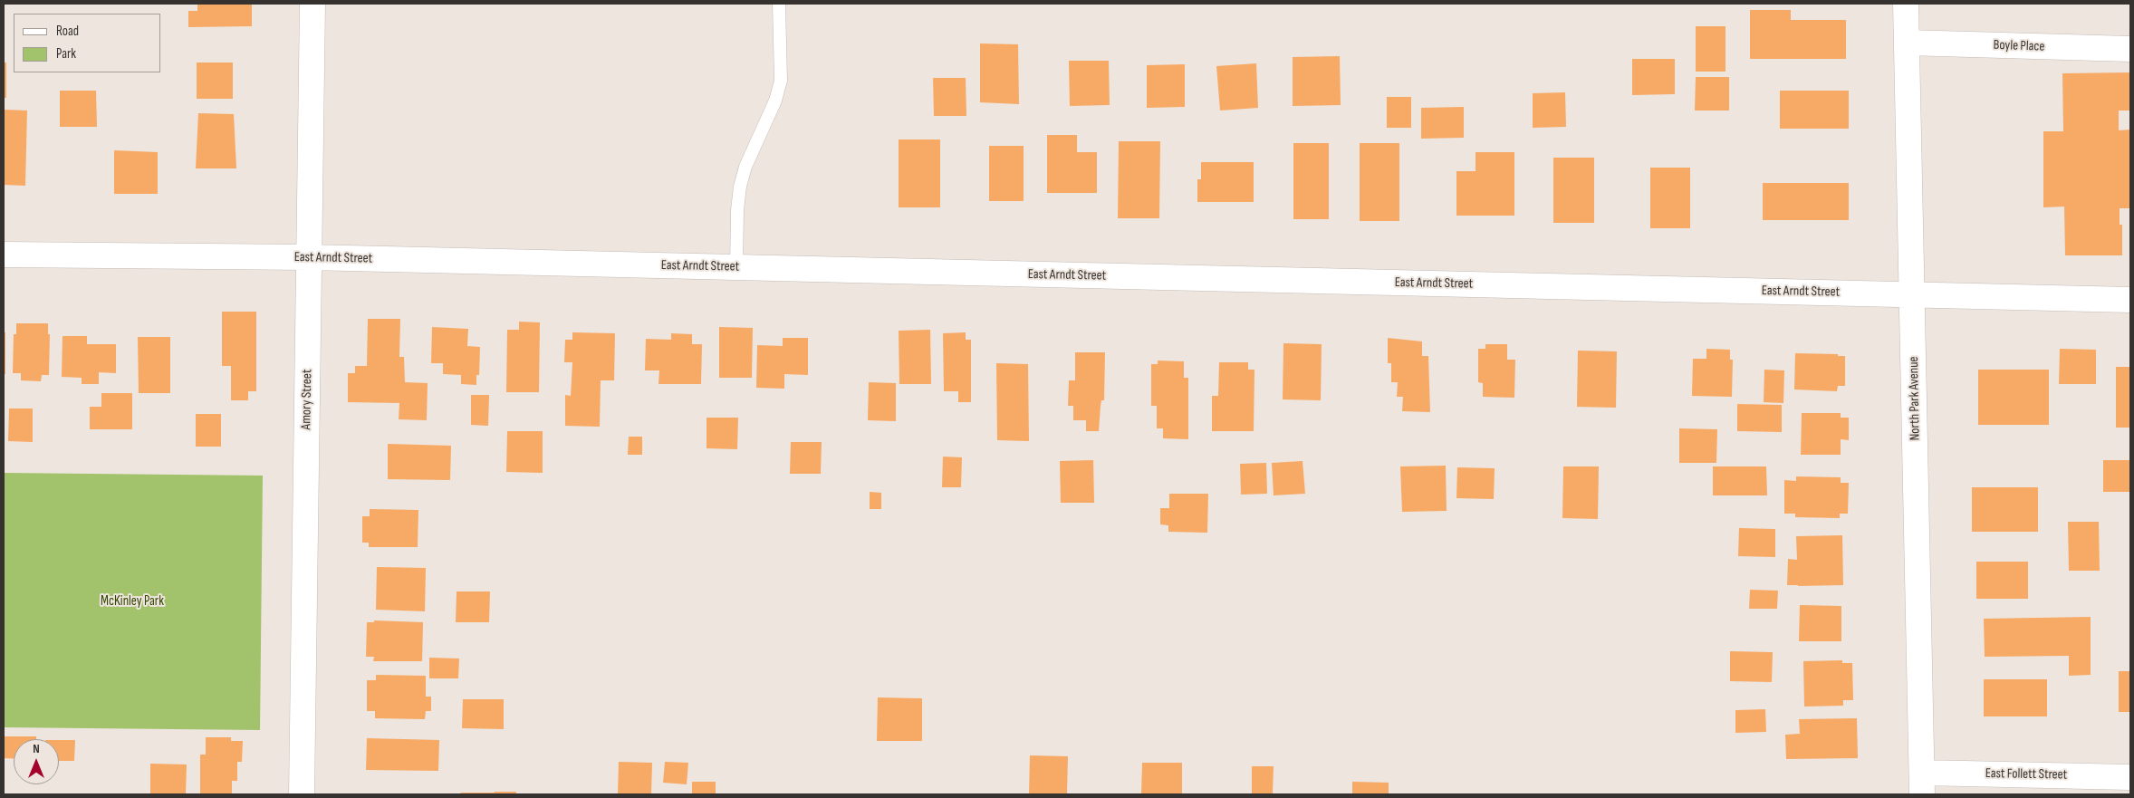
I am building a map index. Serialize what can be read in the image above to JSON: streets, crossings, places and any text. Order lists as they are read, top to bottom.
{
  "streets": {
    "street": [
      "Boyle Place",
      "East Arndt Street",
      "North Park Avenue",
      "Amory Street",
      "East Follett Street"
    ]
  },
  "crossings": [
    ["Boyle Place", "North Park Avenue"],
    ["East Arndt Street", "North Park Avenue"],
    ["East Arndt Street", "Amory Street"],
    ["North Park Avenue", "East Follett Street"]
  ],
  "parks": ["McKinley Park"],
  "legend": ["Road", "Park"],
  "north": "top"
}
